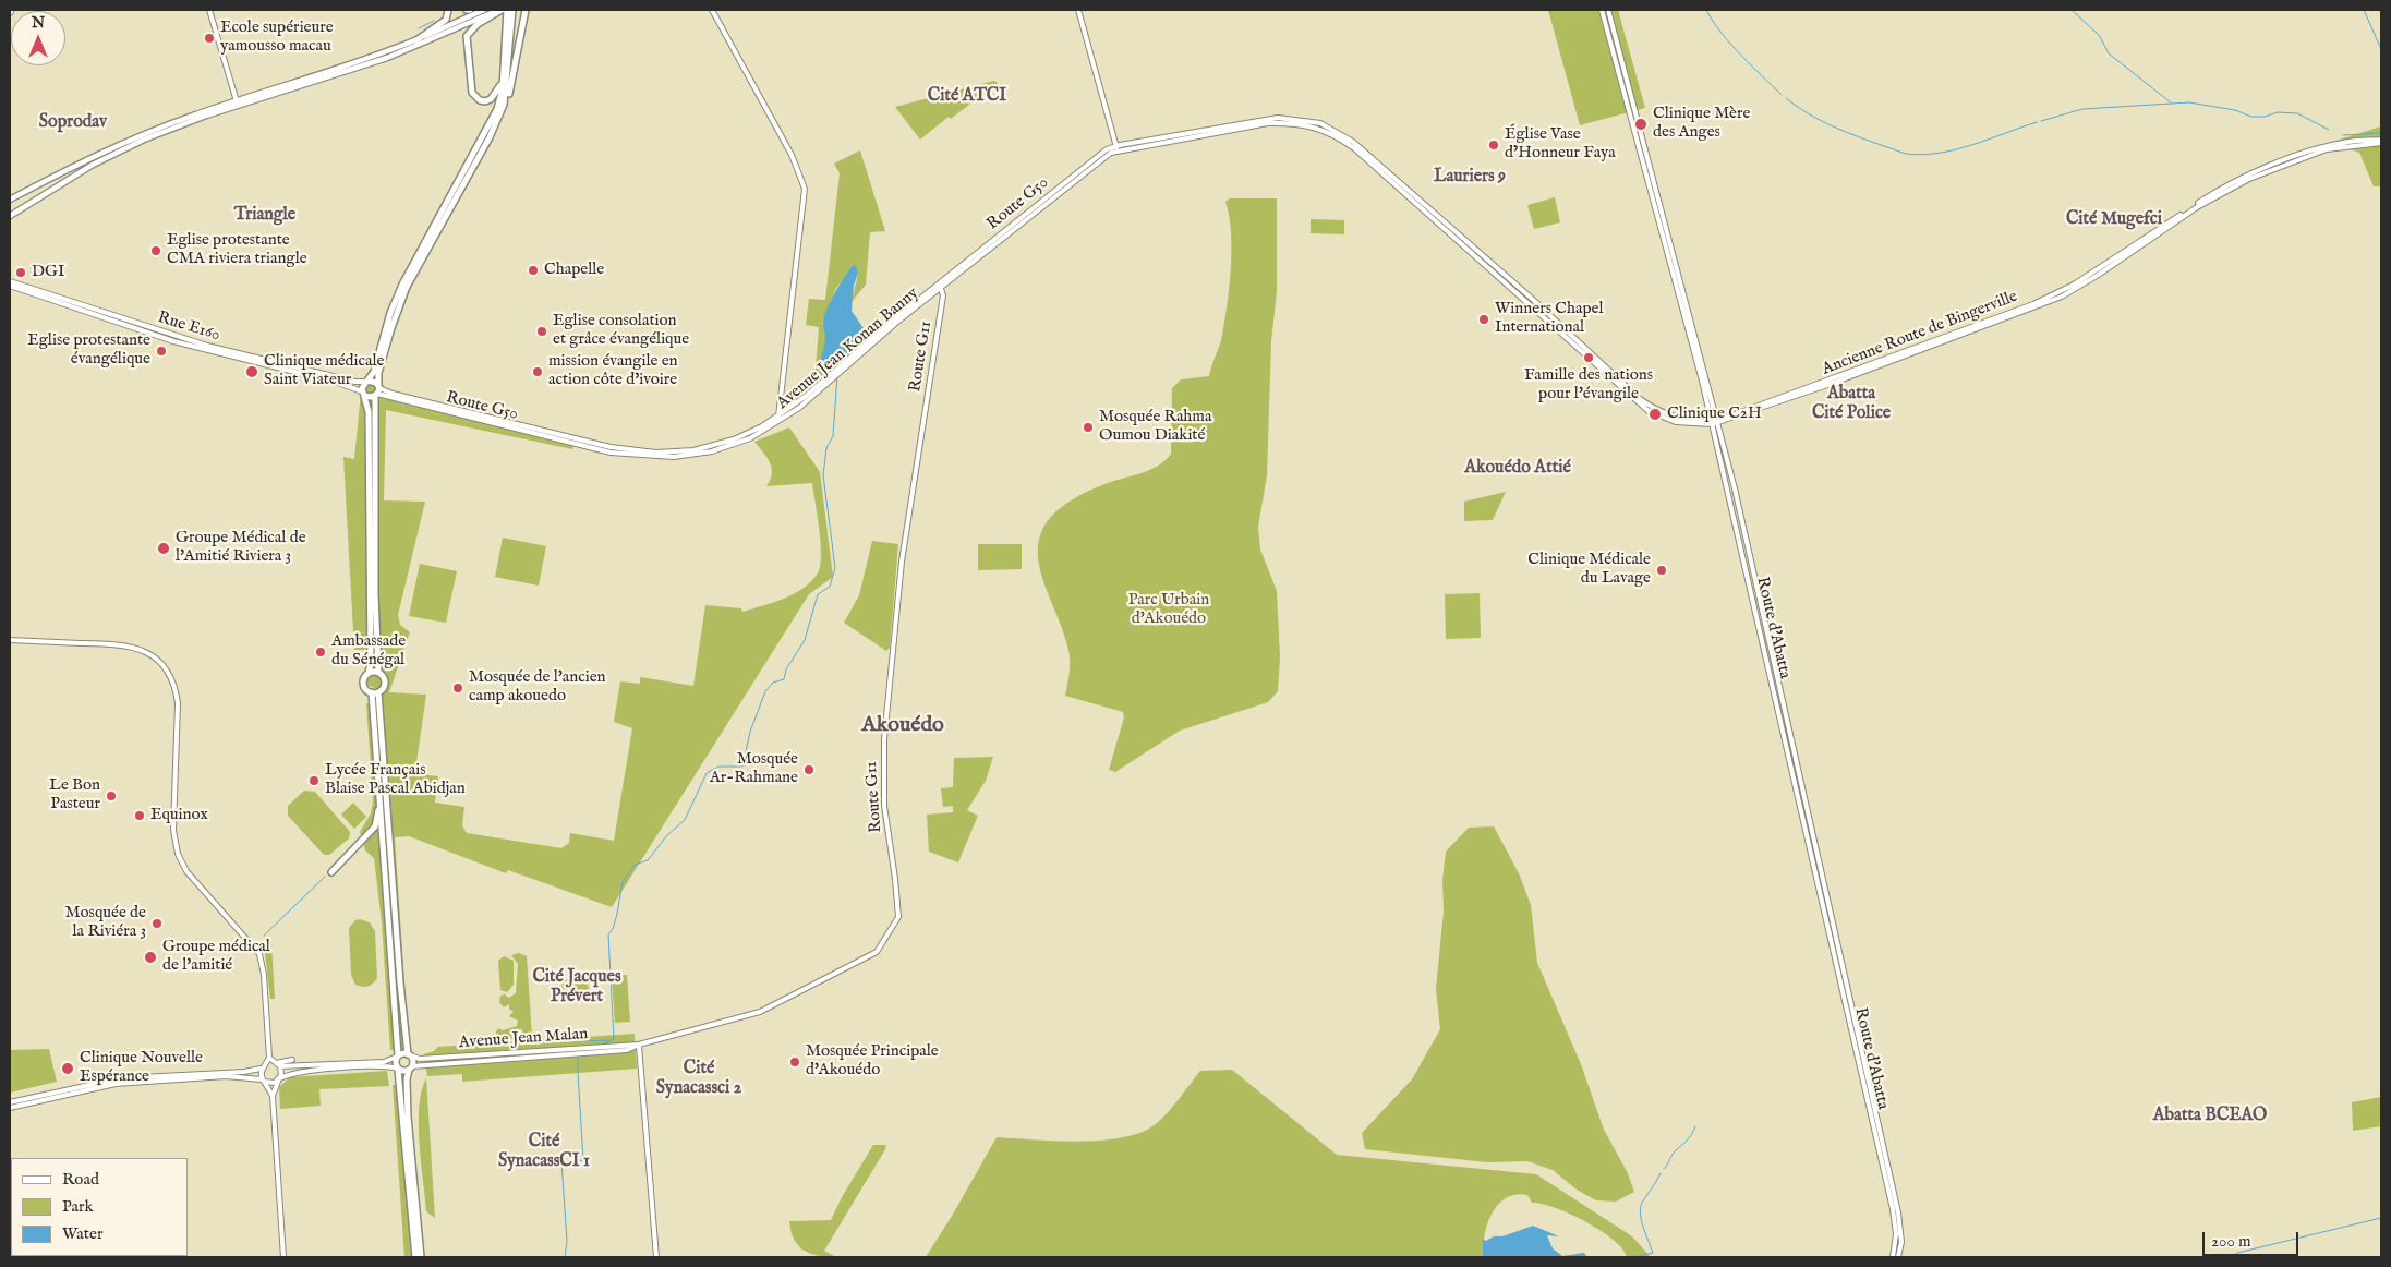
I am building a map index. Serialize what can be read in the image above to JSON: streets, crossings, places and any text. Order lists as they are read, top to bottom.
{
  "streets": {
    "street": [
      "Route G50",
      "Rue E160",
      "Ancienne Route de Bingerville",
      "Avenue Jean Konan Banny",
      "Route G11",
      "Route d'Abatta",
      "Avenue Jean Malan"
    ]
  },
  "crossings": [
    ["Route G50", "Ancienne Route de Bingerville"],
    ["Route G50", "Avenue Jean Konan Banny"],
    ["Route G50", "Route G11"],
    ["Ancienne Route de Bingerville", "Route d'Abatta"],
    ["Avenue Jean Konan Banny", "Route G11"],
    ["Route G11", "Avenue Jean Malan"]
  ],
  "districts": [
    "Cité ATCI",
    "Soprodav",
    "Lauriers 9",
    "Triangle",
    "Cité Mugefci",
    "Abatta Cité Police",
    "Akouédo Attié",
    "Akouédo",
    "Cité Jacques Prévert",
    "Cité Synacassci 2",
    "Abatta BCEAO",
    "Cité SynacassCI 1"
  ],
  "parks": ["Parc Urbain d'Akouédo"],
  "places": [
    "Ecole supérieure yamousso macau",
    "Clinique Mère des Anges",
    "Église Vase d’Honneur Faya",
    "Eglise protestante CMA riviera triangle",
    "Chapelle",
    "DGI",
    "Winners Chapel International",
    "Eglise consolation et grâce évangélique",
    "Eglise protestante évangélique",
    "Famille des nations pour l'évangile",
    "Clinique médicale Saint Viateur",
    "mission évangile en action côte d'ivoire",
    "Clinique C2H",
    "Mosquée Rahma Oumou Diakité",
    "Groupe Médical de l'Amitié Riviera 3",
    "Clinique Médicale du Lavage",
    "Ambassade du Sénégal",
    "Mosquée de l'ancien camp akouedo",
    "Mosquée Ar-Rahmane",
    "Lycée Français Blaise Pascal Abidjan",
    "Le Bon Pasteur",
    "Equinox",
    "Mosquée de la Riviéra 3",
    "Groupe médical de l'amitié",
    "Mosquée Principale d'Akouédo",
    "Clinique Nouvelle Espérance"
  ],
  "legend": ["Road", "Park", "Water"],
  "scale_bar": "200 m",
  "north": "top"
}
